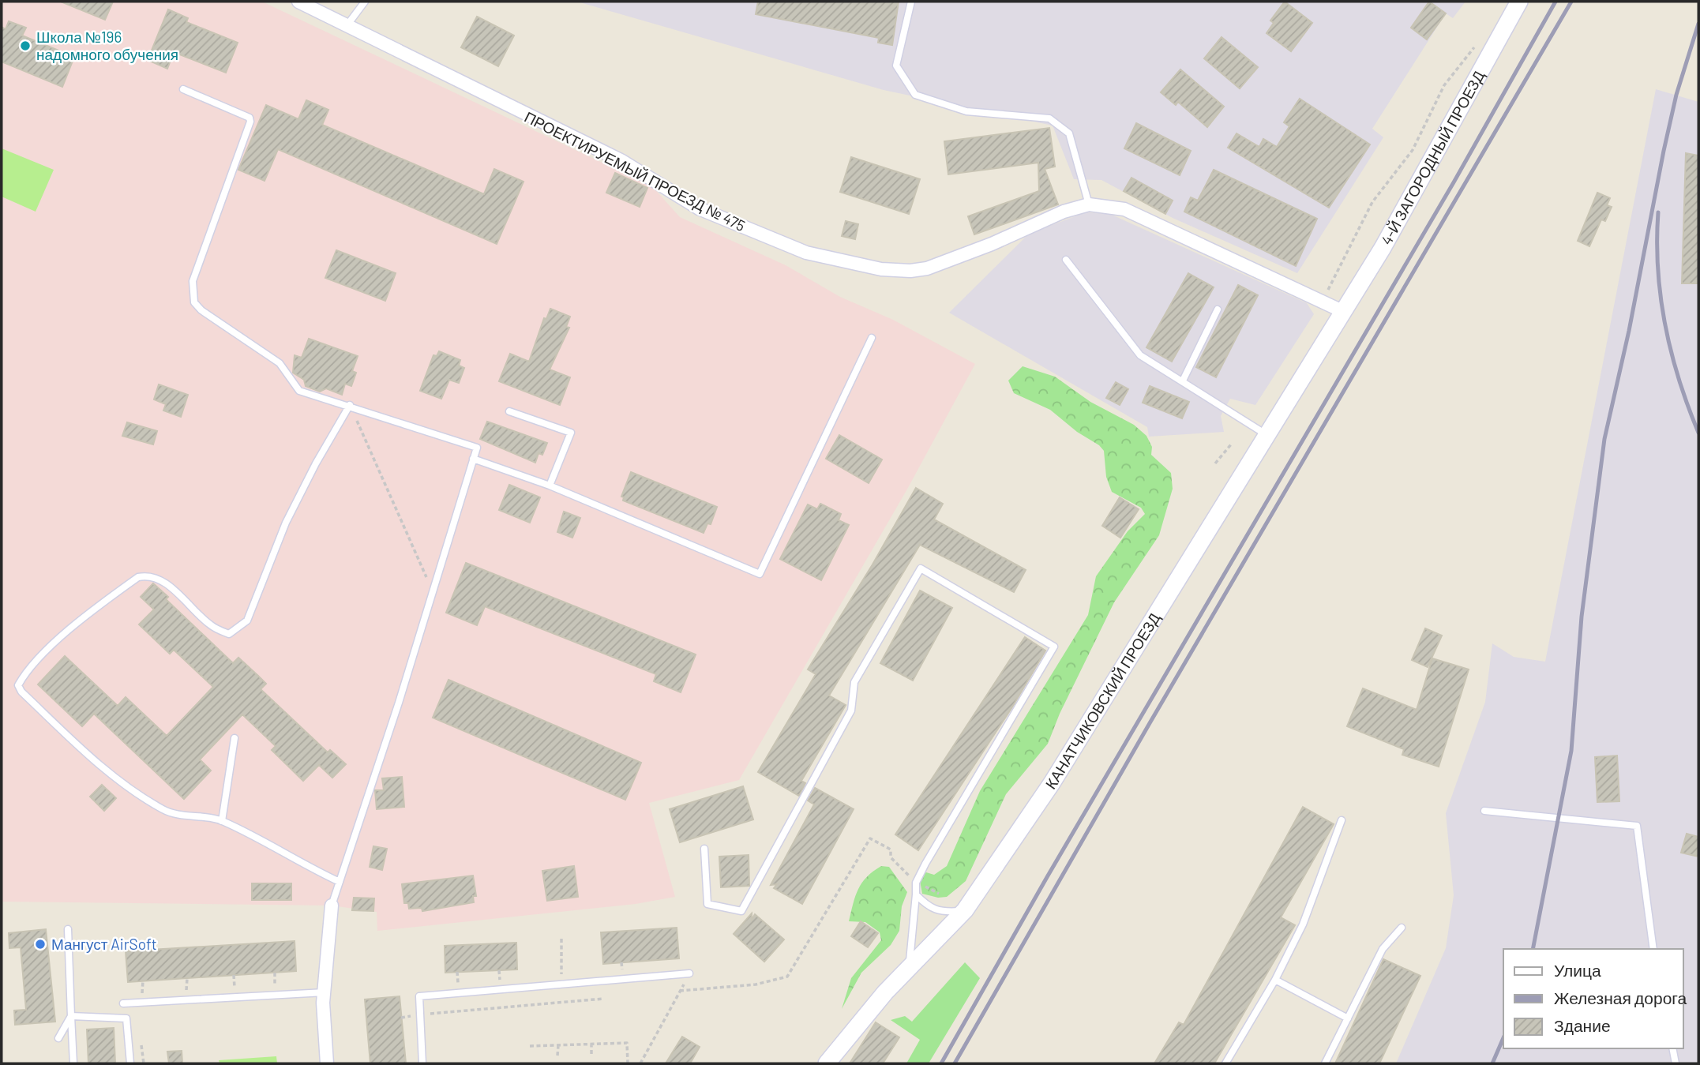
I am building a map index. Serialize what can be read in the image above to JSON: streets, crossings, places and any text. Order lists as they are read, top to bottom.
{
  "streets": {
    "street": ["4-Й ЗАГОРОДНЫЙ ПРОЕЗД", "ПРОЕКТИРУЕМЫЙ ПРОЕЗД № 475", "КАНАТЧИКОВСКИЙ ПРОЕЗД"]
  },
  "crossings": [
    ["4-Й ЗАГОРОДНЫЙ ПРОЕЗД", "ПРОЕКТИРУЕМЫЙ ПРОЕЗД № 475"],
    ["4-Й ЗАГОРОДНЫЙ ПРОЕЗД", "КАНАТЧИКОВСКИЙ ПРОЕЗД"],
    ["ПРОЕКТИРУЕМЫЙ ПРОЕЗД № 475", "КАНАТЧИКОВСКИЙ ПРОЕЗД"]
  ],
  "places": ["Школа №196 надомного обучения", "Мангуст AirSoft"],
  "legend": ["Улица", "Железная дорога", "Здание"]
}
